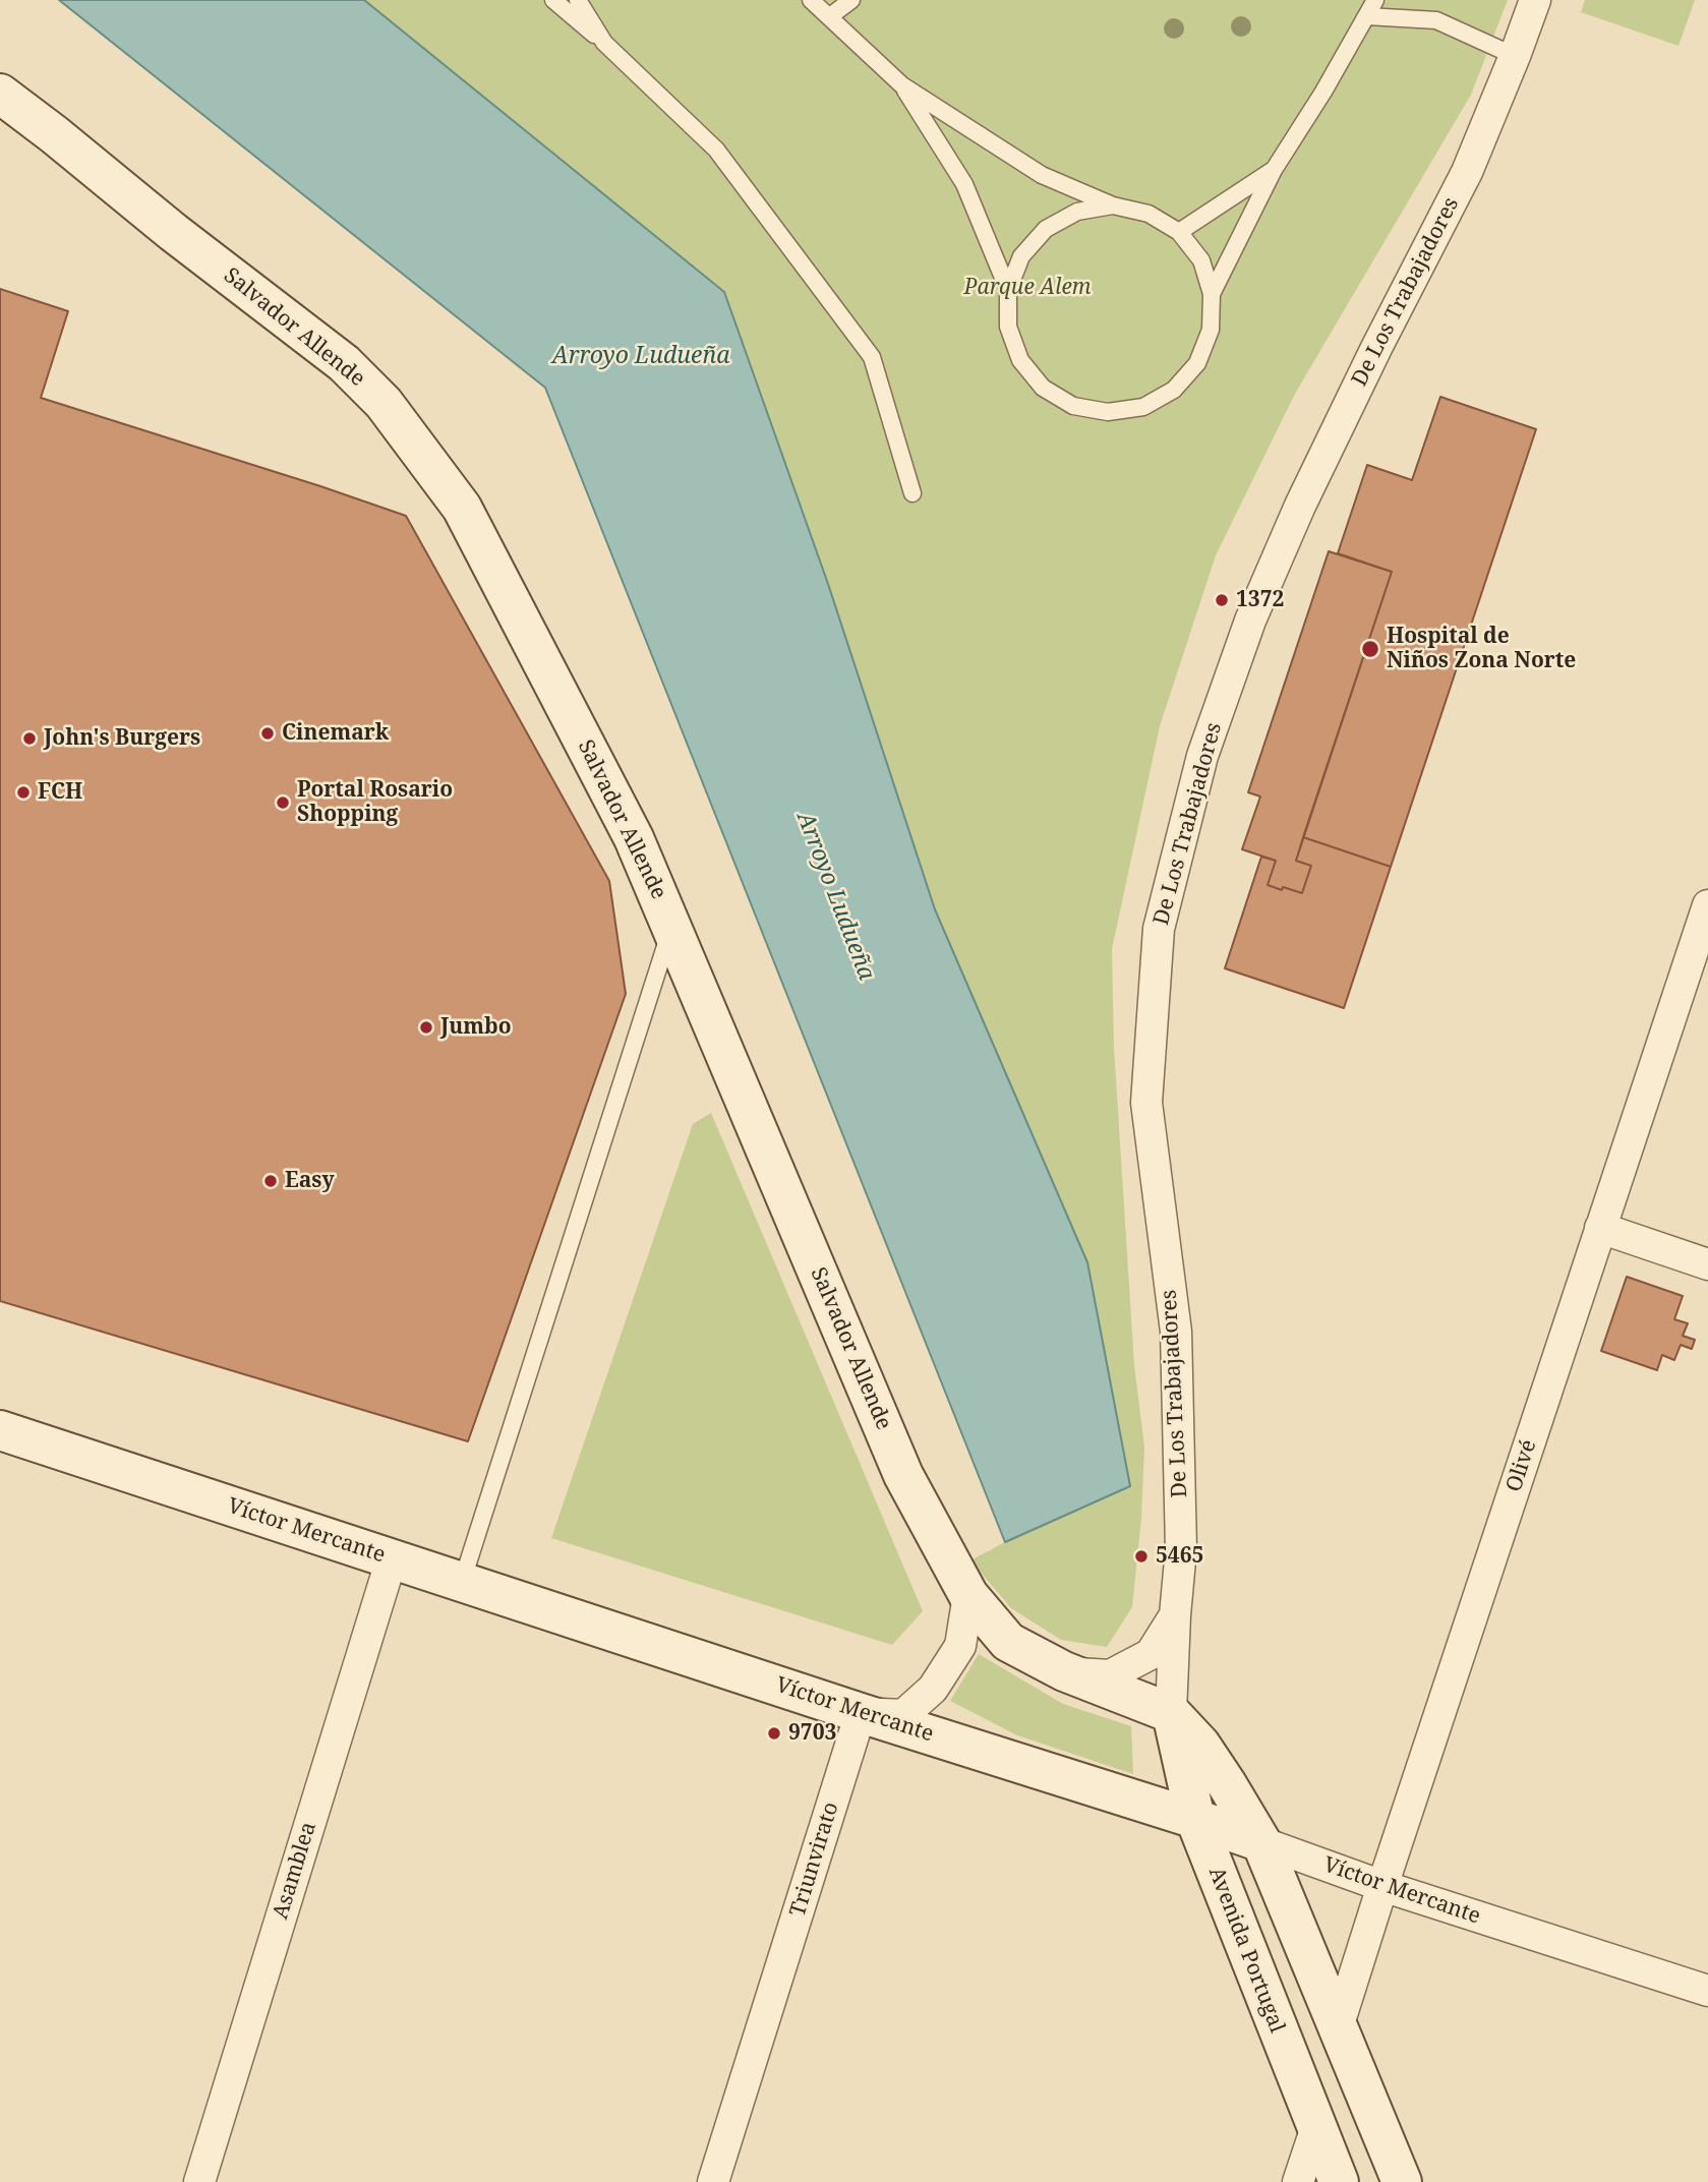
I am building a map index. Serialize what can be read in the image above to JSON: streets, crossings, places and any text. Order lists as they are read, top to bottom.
{
  "streets": {
    "street": [
      "De Los Trabajadores",
      "Salvador Allende",
      "Olivé",
      "Víctor Mercante",
      "Triunvirato",
      "Asamblea",
      "Avenida Portugal"
    ]
  },
  "crossings": [
    ["De Los Trabajadores", "Salvador Allende"],
    ["De Los Trabajadores", "Avenida Portugal"],
    ["Salvador Allende", "Víctor Mercante"],
    ["Salvador Allende", "Avenida Portugal"],
    ["Olivé", "Víctor Mercante"],
    ["Víctor Mercante", "Triunvirato"],
    ["Víctor Mercante", "Asamblea"],
    ["Víctor Mercante", "Avenida Portugal"]
  ],
  "water": ["Arroyo Ludueña"],
  "parks": ["Parque Alem"],
  "places": [
    "1372",
    "Hospital de Niños Zona Norte",
    "Cinemark",
    "John's Burgers",
    "FCH",
    "Portal Rosario Shopping",
    "Jumbo",
    "Easy",
    "5465",
    "9703"
  ]
}
